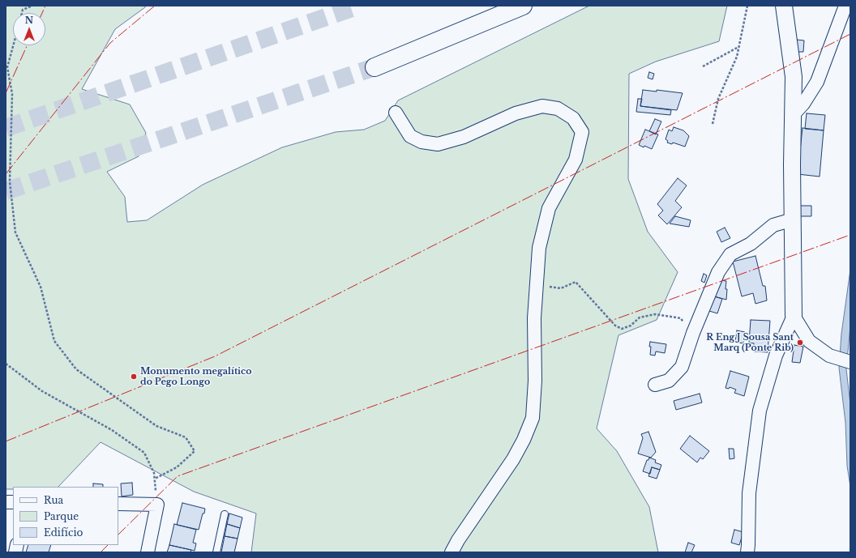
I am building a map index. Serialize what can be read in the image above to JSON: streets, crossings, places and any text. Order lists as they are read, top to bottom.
{
  "places": ["R Eng J Sousa Sant Marq (Ponte Rib)", "Monumento megalítico do Pego Longo"],
  "legend": ["Rua", "Parque", "Edifício"],
  "north": "top"
}
